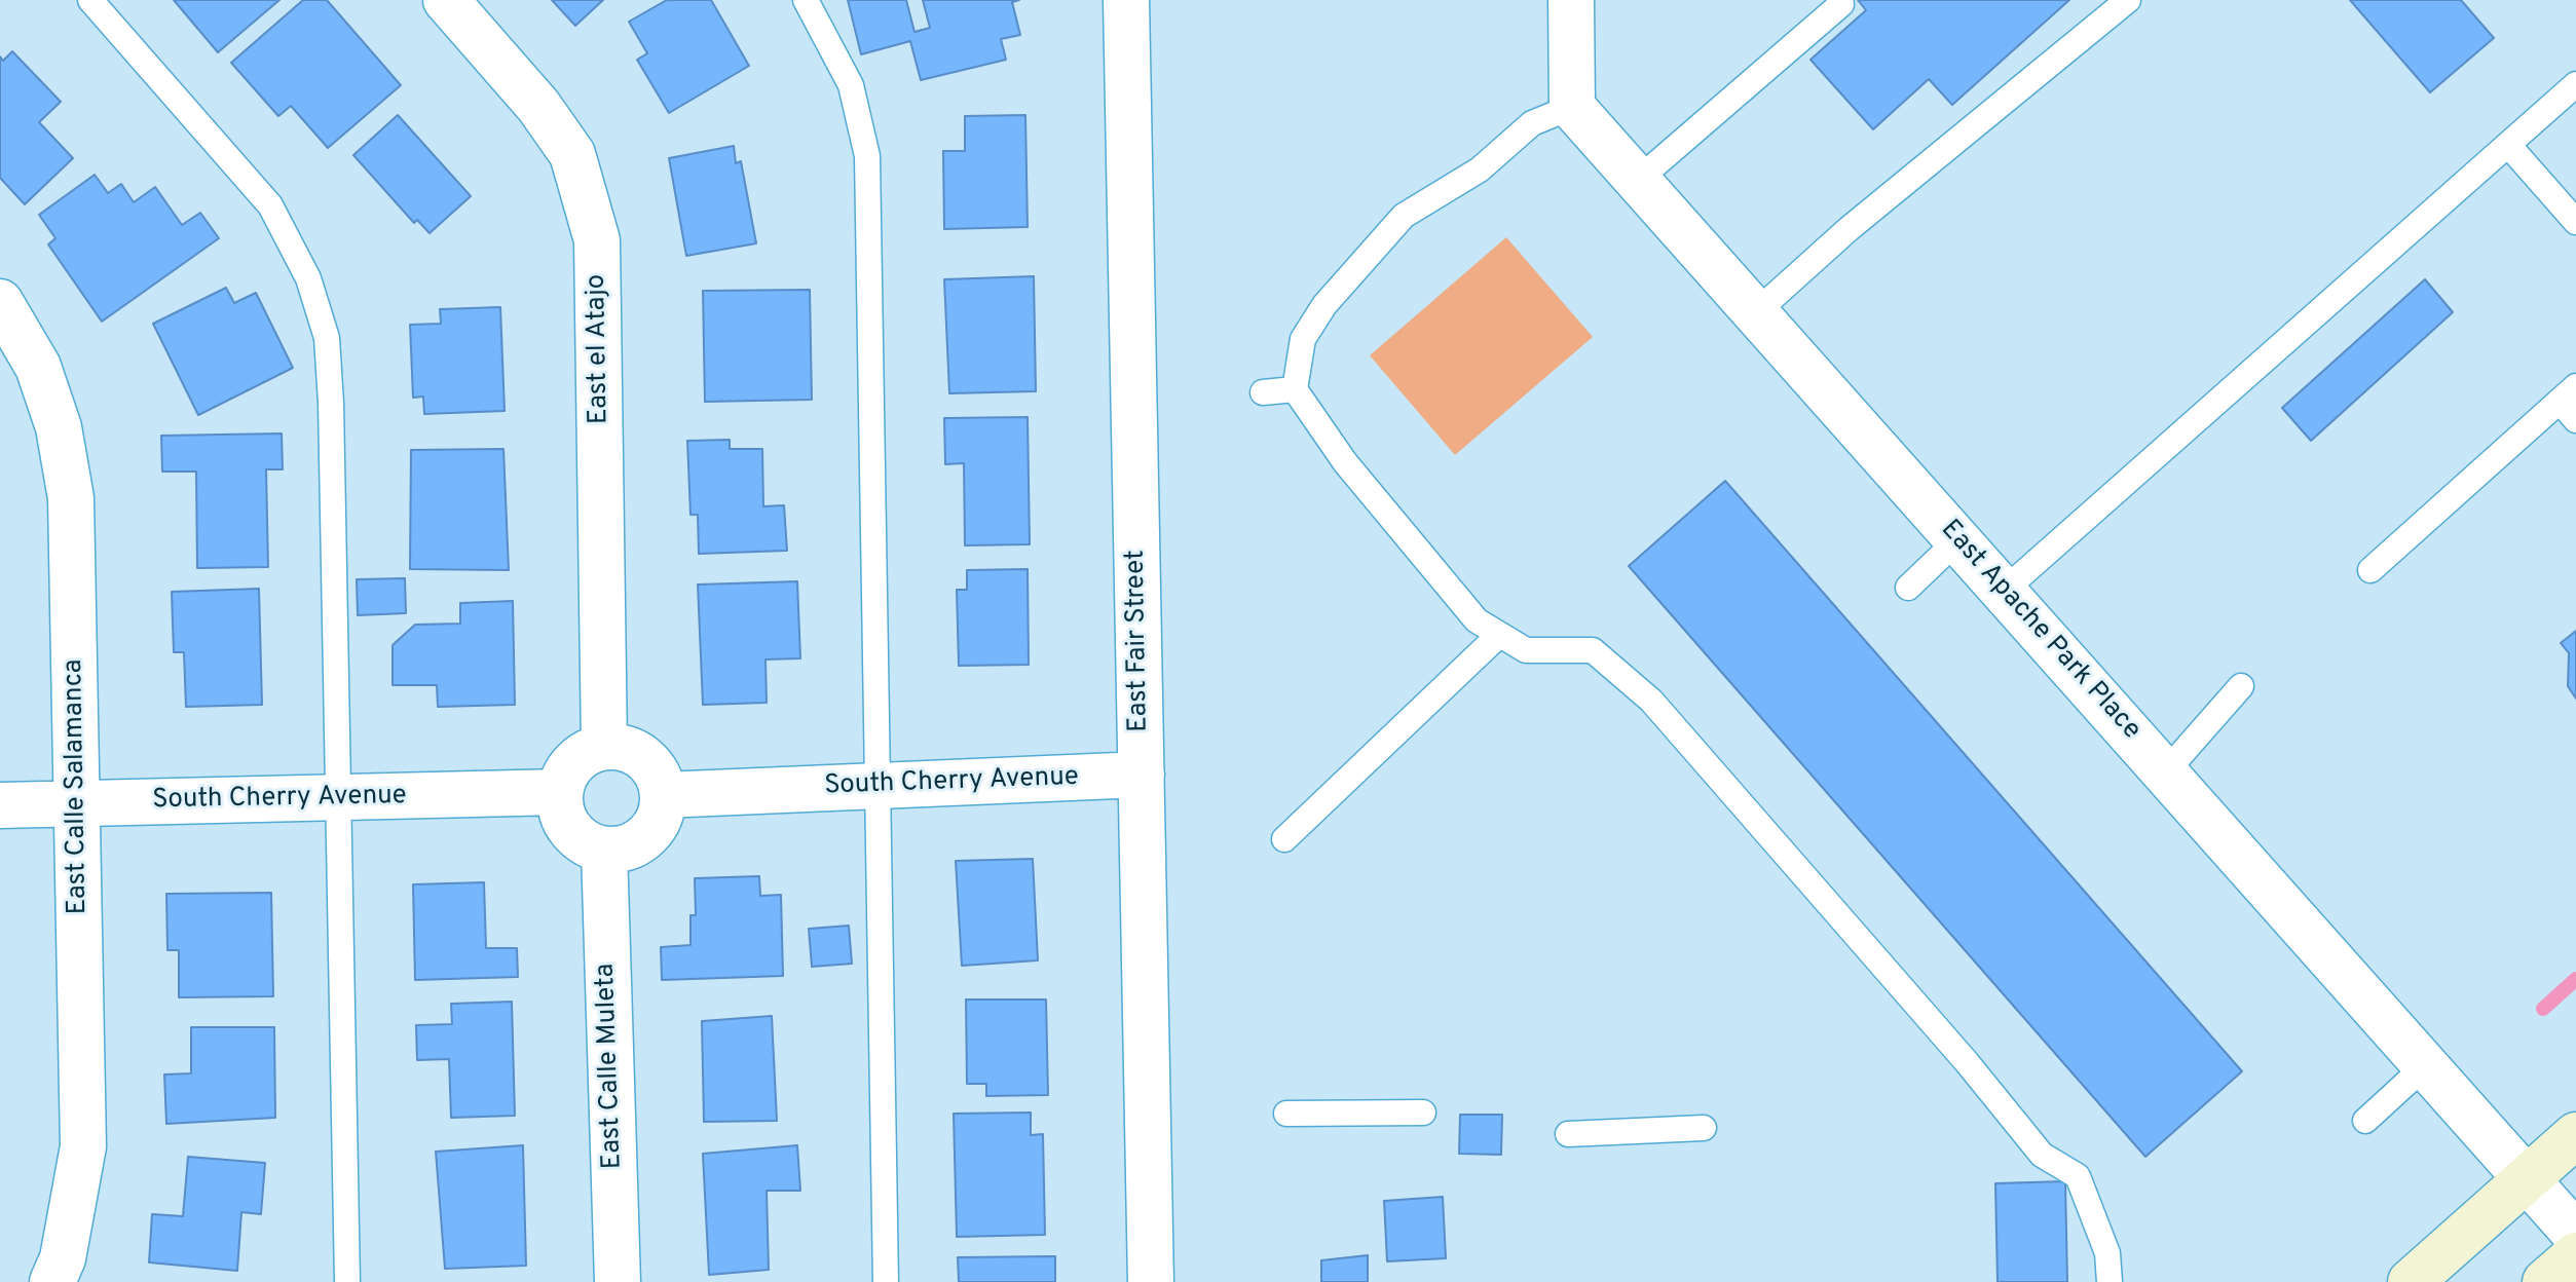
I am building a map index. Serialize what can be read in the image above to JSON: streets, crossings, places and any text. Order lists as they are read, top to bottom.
{
  "streets": {
    "street": [
      "East el Atajo",
      "East Apache Park Place",
      "East Fair Street",
      "South Cherry Avenue",
      "East Calle Salamanca",
      "East Calle Muleta"
    ]
  },
  "crossings": [
    ["East el Atajo", "South Cherry Avenue"],
    ["East el Atajo", "East Calle Muleta"],
    ["East Fair Street", "South Cherry Avenue"],
    ["South Cherry Avenue", "East Calle Salamanca"],
    ["South Cherry Avenue", "East Calle Muleta"]
  ]
}
